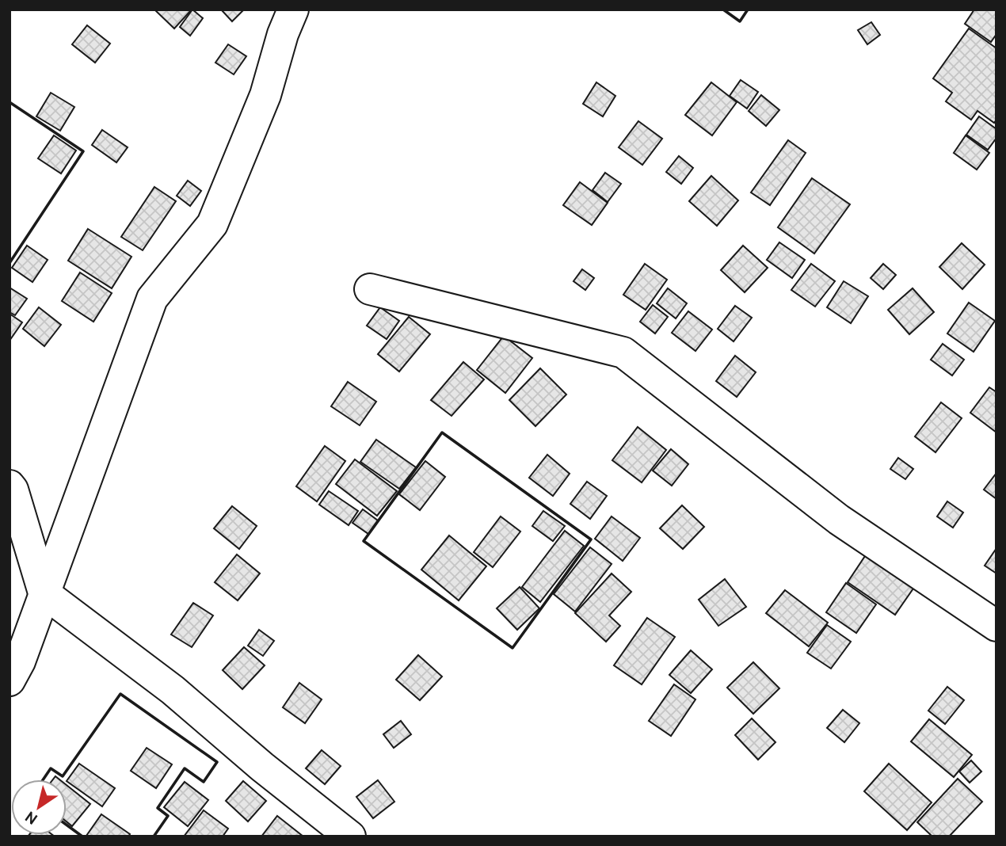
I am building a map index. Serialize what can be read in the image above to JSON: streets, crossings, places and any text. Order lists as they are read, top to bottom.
{
  "north": "bottom left"
}
